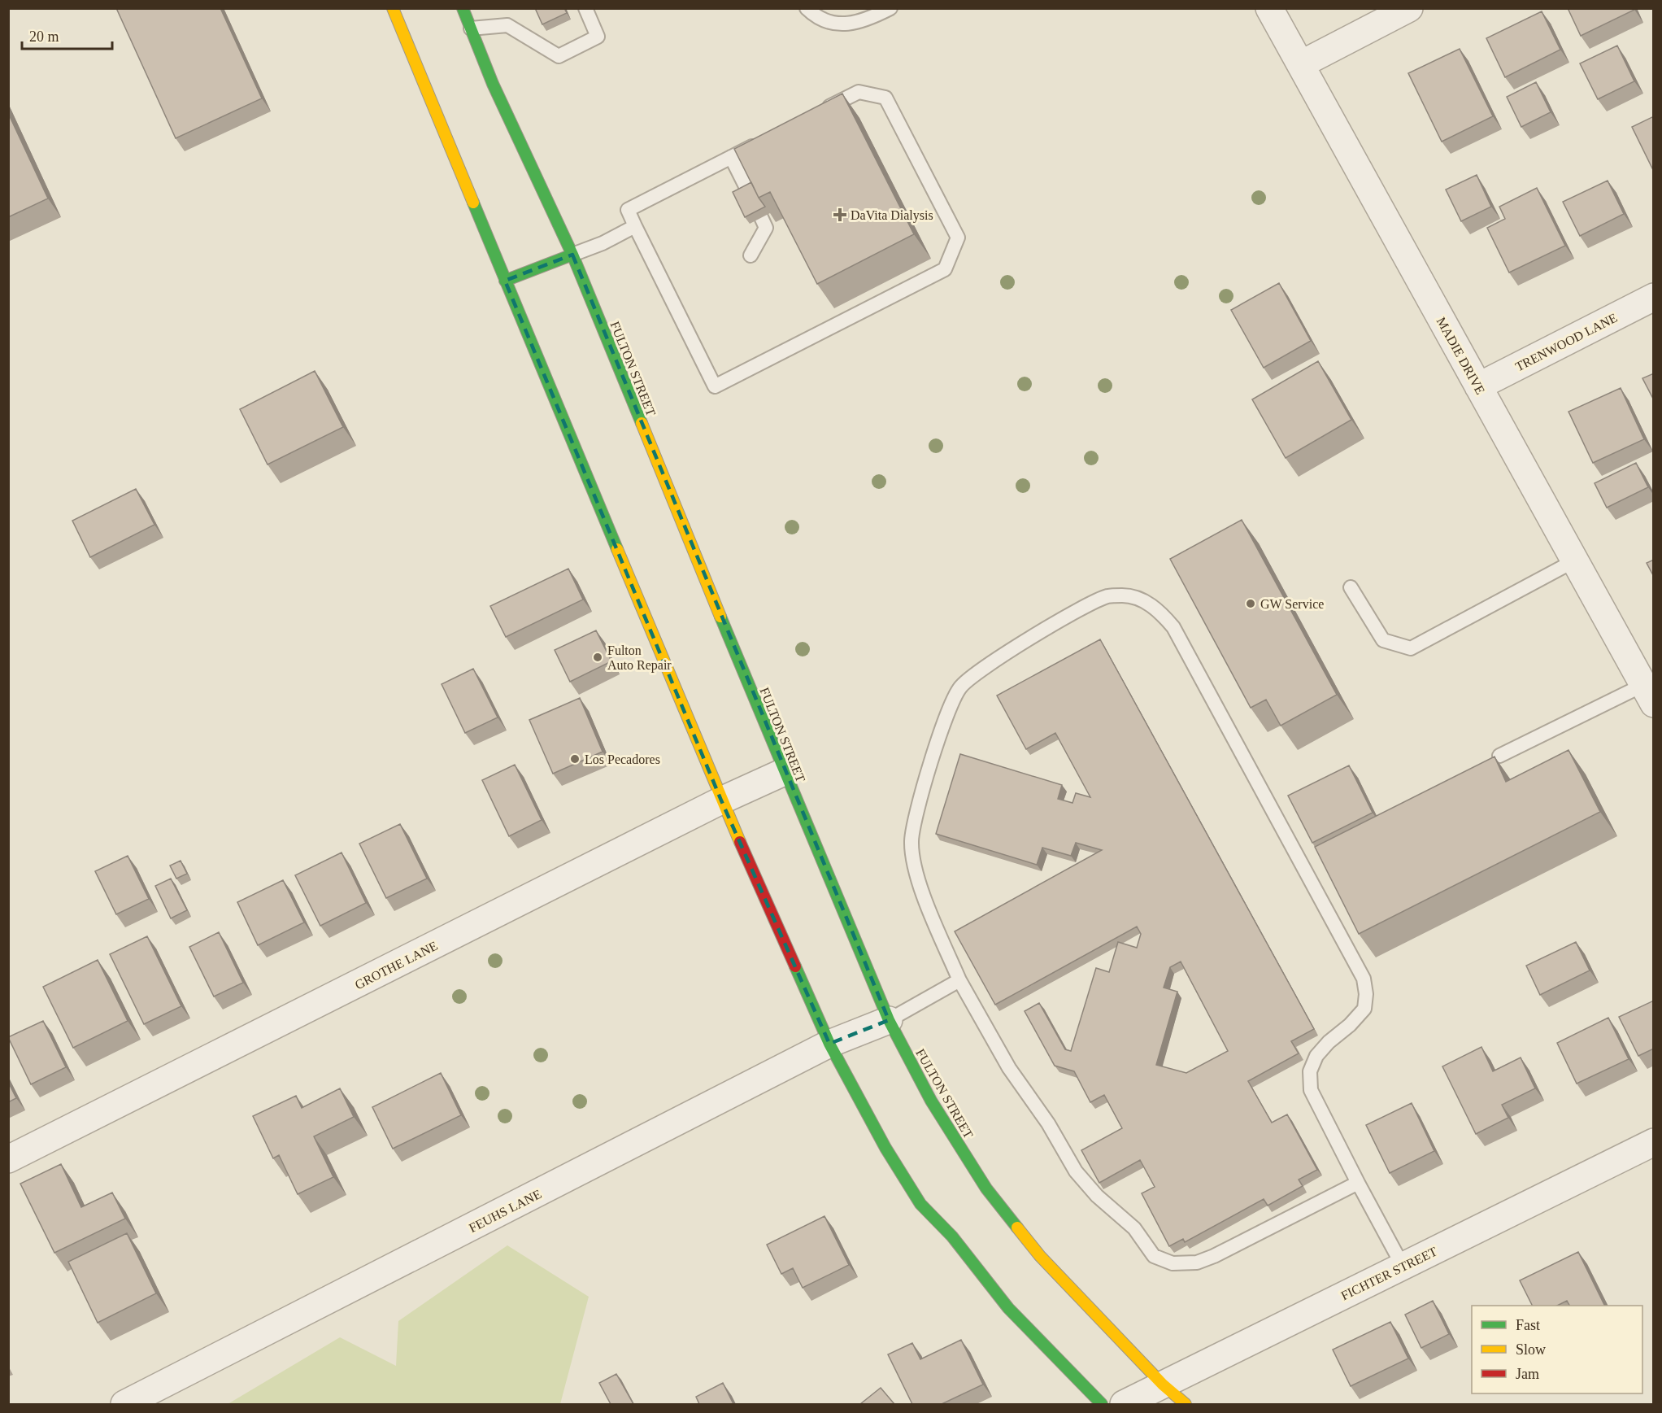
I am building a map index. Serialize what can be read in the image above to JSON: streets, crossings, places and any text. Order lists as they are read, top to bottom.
{
  "streets": {
    "main road": ["FULTON STREET"],
    "street": [
      "TRENWOOD LANE",
      "MADIE DRIVE",
      "GROTHE LANE",
      "FEUHS LANE",
      "FICHTER STREET"
    ]
  },
  "crossings": [
    ["TRENWOOD LANE", "MADIE DRIVE"],
    ["FULTON STREET", "GROTHE LANE"],
    ["FULTON STREET", "FEUHS LANE"],
    ["FULTON STREET", "FICHTER STREET"]
  ],
  "places": {
    "health": ["DaVita Dialysis"],
    "other": ["GW Service", "Fulton Auto Repair", "Los Pecadores"]
  },
  "legend": ["Fast", "Slow", "Jam"],
  "scale_bar": "20 m"
}
